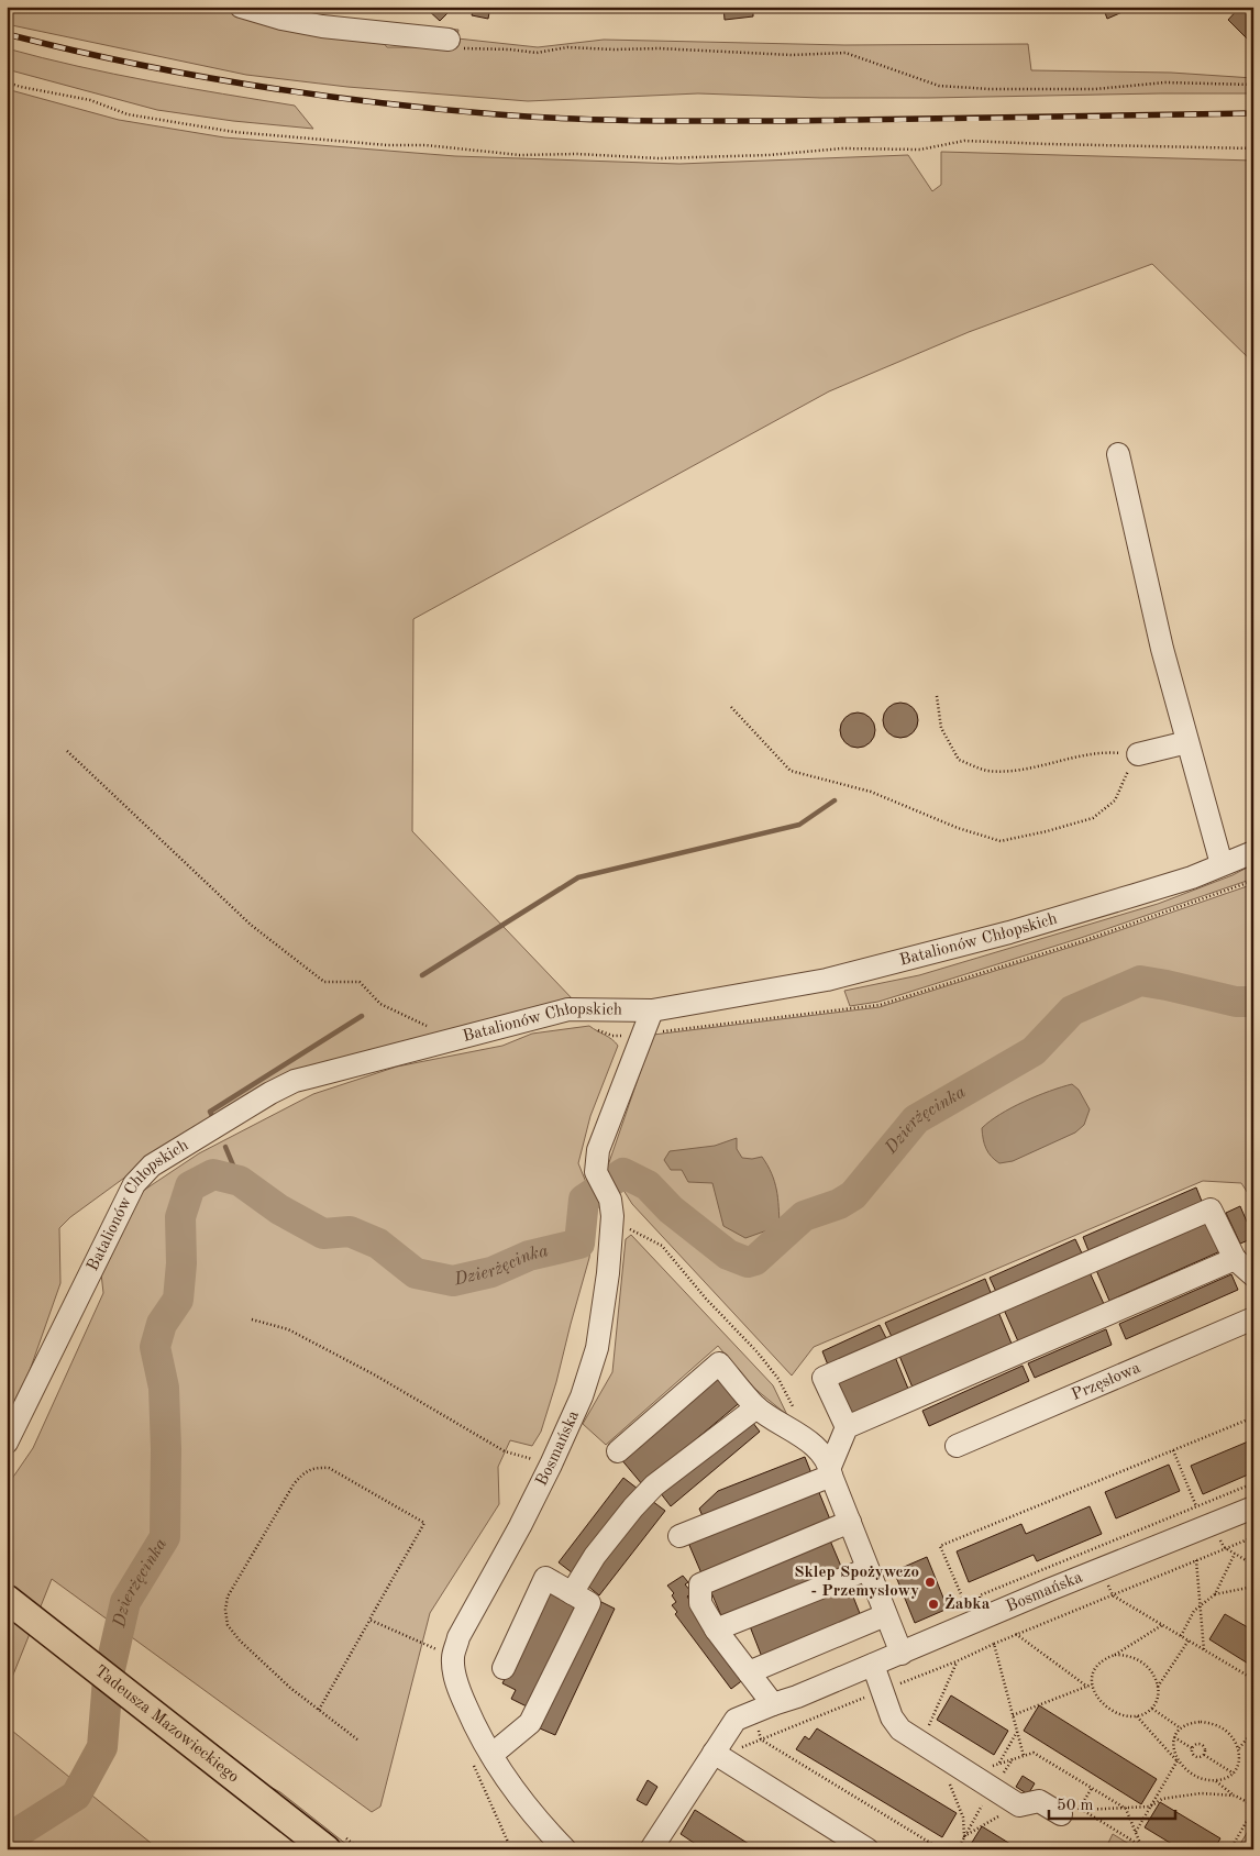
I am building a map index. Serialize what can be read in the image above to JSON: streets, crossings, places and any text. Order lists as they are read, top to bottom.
{
  "streets": {
    "main road": ["Tadeusza Mazowieckiego"],
    "street": ["Batalionów Chłopskich", "Przęsłowa", "Bosmańska"]
  },
  "crossings": [
    ["Batalionów Chłopskich", "Bosmańska"]
  ],
  "water": ["Dzierżęcinka"],
  "places": ["Sklep Spożywczo - Przemysłowy", "Żabka"],
  "scale_bar": "50 m"
}
